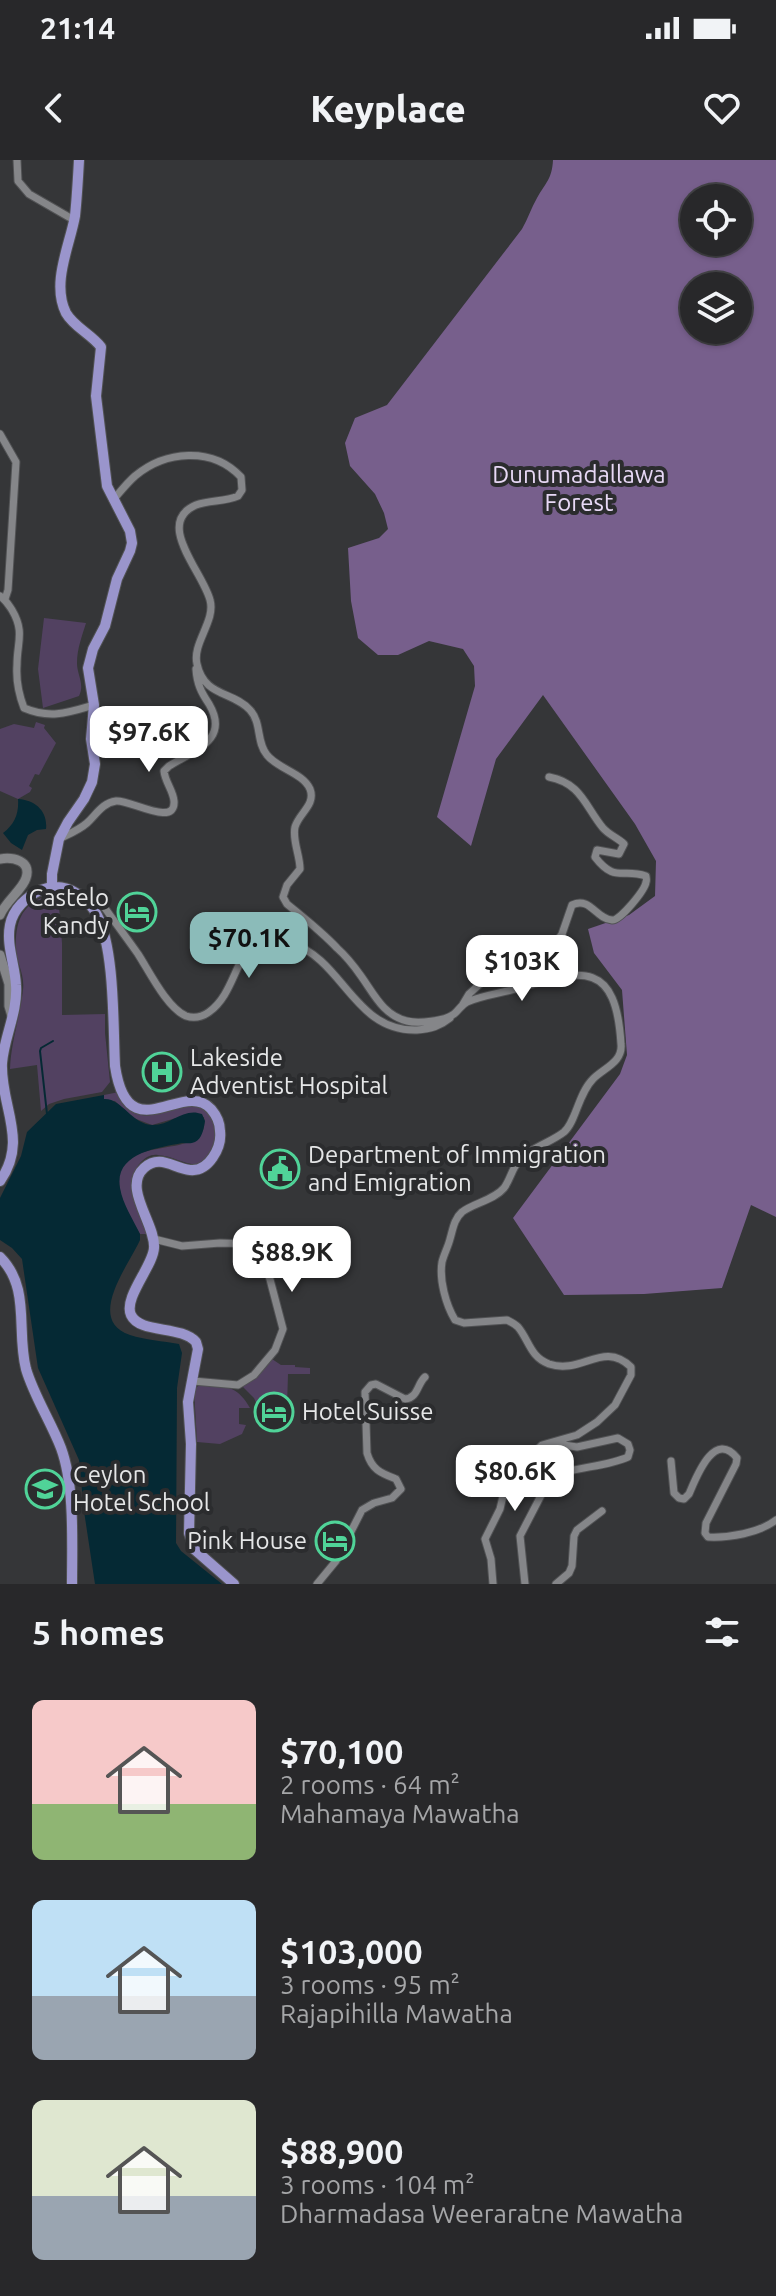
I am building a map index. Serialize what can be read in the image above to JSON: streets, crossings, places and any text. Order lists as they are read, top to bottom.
{
  "parks": ["Dunumadallawa Forest"],
  "places": {
    "hotel": ["Castelo Kandy", "Hotel Suisse", "Pink House"],
    "hospital": ["Lakeside Adventist Hospital"],
    "public building": ["Department of Immigration and Emigration"],
    "school or university": ["Ceylon Hotel School"]
  },
  "page": {
    "status": "21:14",
    "header": "Keyplace",
    "price": [
      "$97.6K",
      "$70.1K",
      "$103K",
      "$88.9K",
      "$80.6K"
    ],
    "heading": "5 homes",
    "list": [
      {
        "name": "$70,100",
        "note": "2 rooms · 64 m² · Mahamaya Mawatha"
      },
      {
        "name": "$103,000",
        "note": "3 rooms · 95 m² · Rajapihilla Mawatha"
      },
      {
        "name": "$88,900",
        "note": "3 rooms · 104 m² · Dharmadasa Weeraratne Mawatha"
      }
    ]
  }
}
